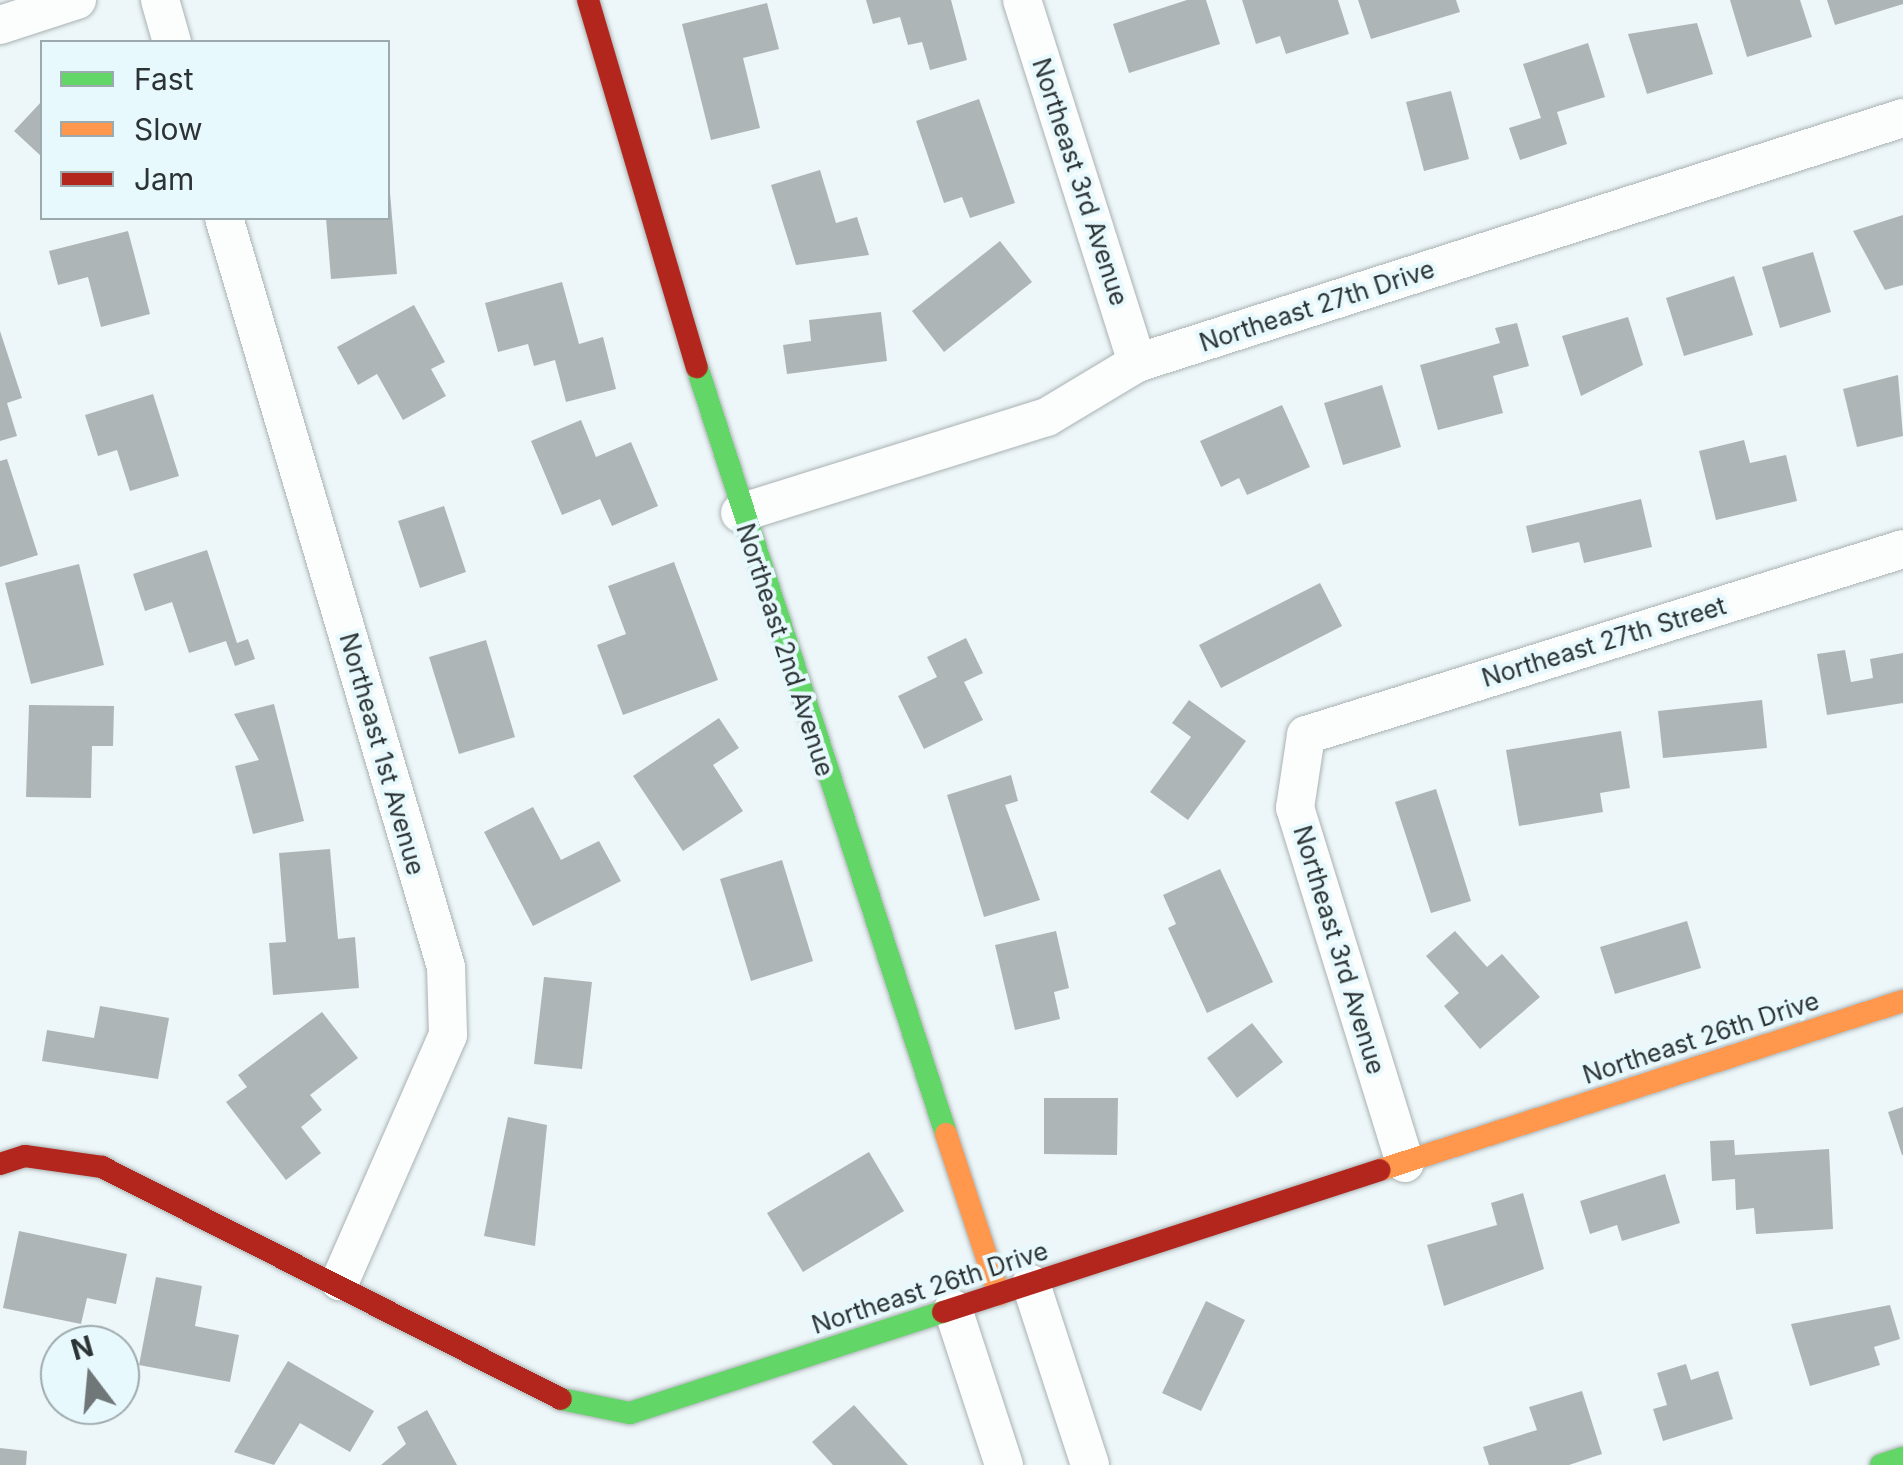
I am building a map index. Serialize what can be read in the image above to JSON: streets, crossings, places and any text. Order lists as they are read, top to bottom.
{
  "streets": {
    "street": [
      "Northeast 3rd Avenue",
      "Northeast 27th Drive",
      "Northeast 27th Street",
      "Northeast 2nd Avenue",
      "Northeast 1st Avenue",
      "Northeast 26th Drive"
    ]
  },
  "crossings": [
    ["Northeast 3rd Avenue", "Northeast 27th Drive"],
    ["Northeast 3rd Avenue", "Northeast 27th Street"],
    ["Northeast 3rd Avenue", "Northeast 26th Drive"],
    ["Northeast 27th Drive", "Northeast 2nd Avenue"],
    ["Northeast 2nd Avenue", "Northeast 26th Drive"],
    ["Northeast 1st Avenue", "Northeast 26th Drive"]
  ],
  "legend": ["Fast", "Slow", "Jam"],
  "north": "top"
}
